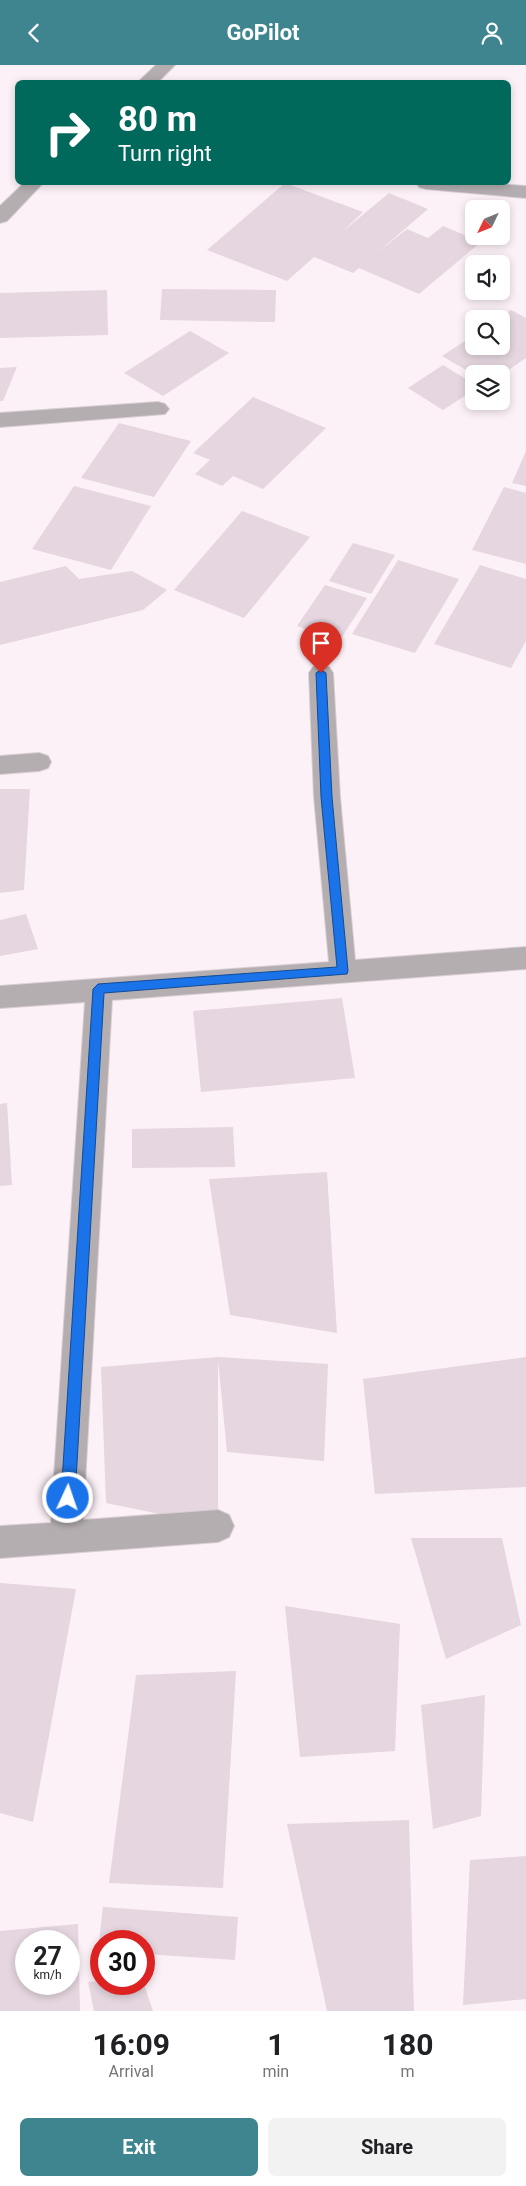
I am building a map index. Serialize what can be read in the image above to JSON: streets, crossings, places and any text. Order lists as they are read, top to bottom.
{
  "north": "bottom left",
  "page": {
    "header": "GoPilot",
    "turn": ["80 m", "Turn right"],
    "speed": "27 km/h",
    "limit": "30",
    "eta": [
      "16:09",
      "Arrival",
      "1",
      "min",
      "180",
      "m"
    ],
    "buttons": ["Exit", "Share"]
  }
}
